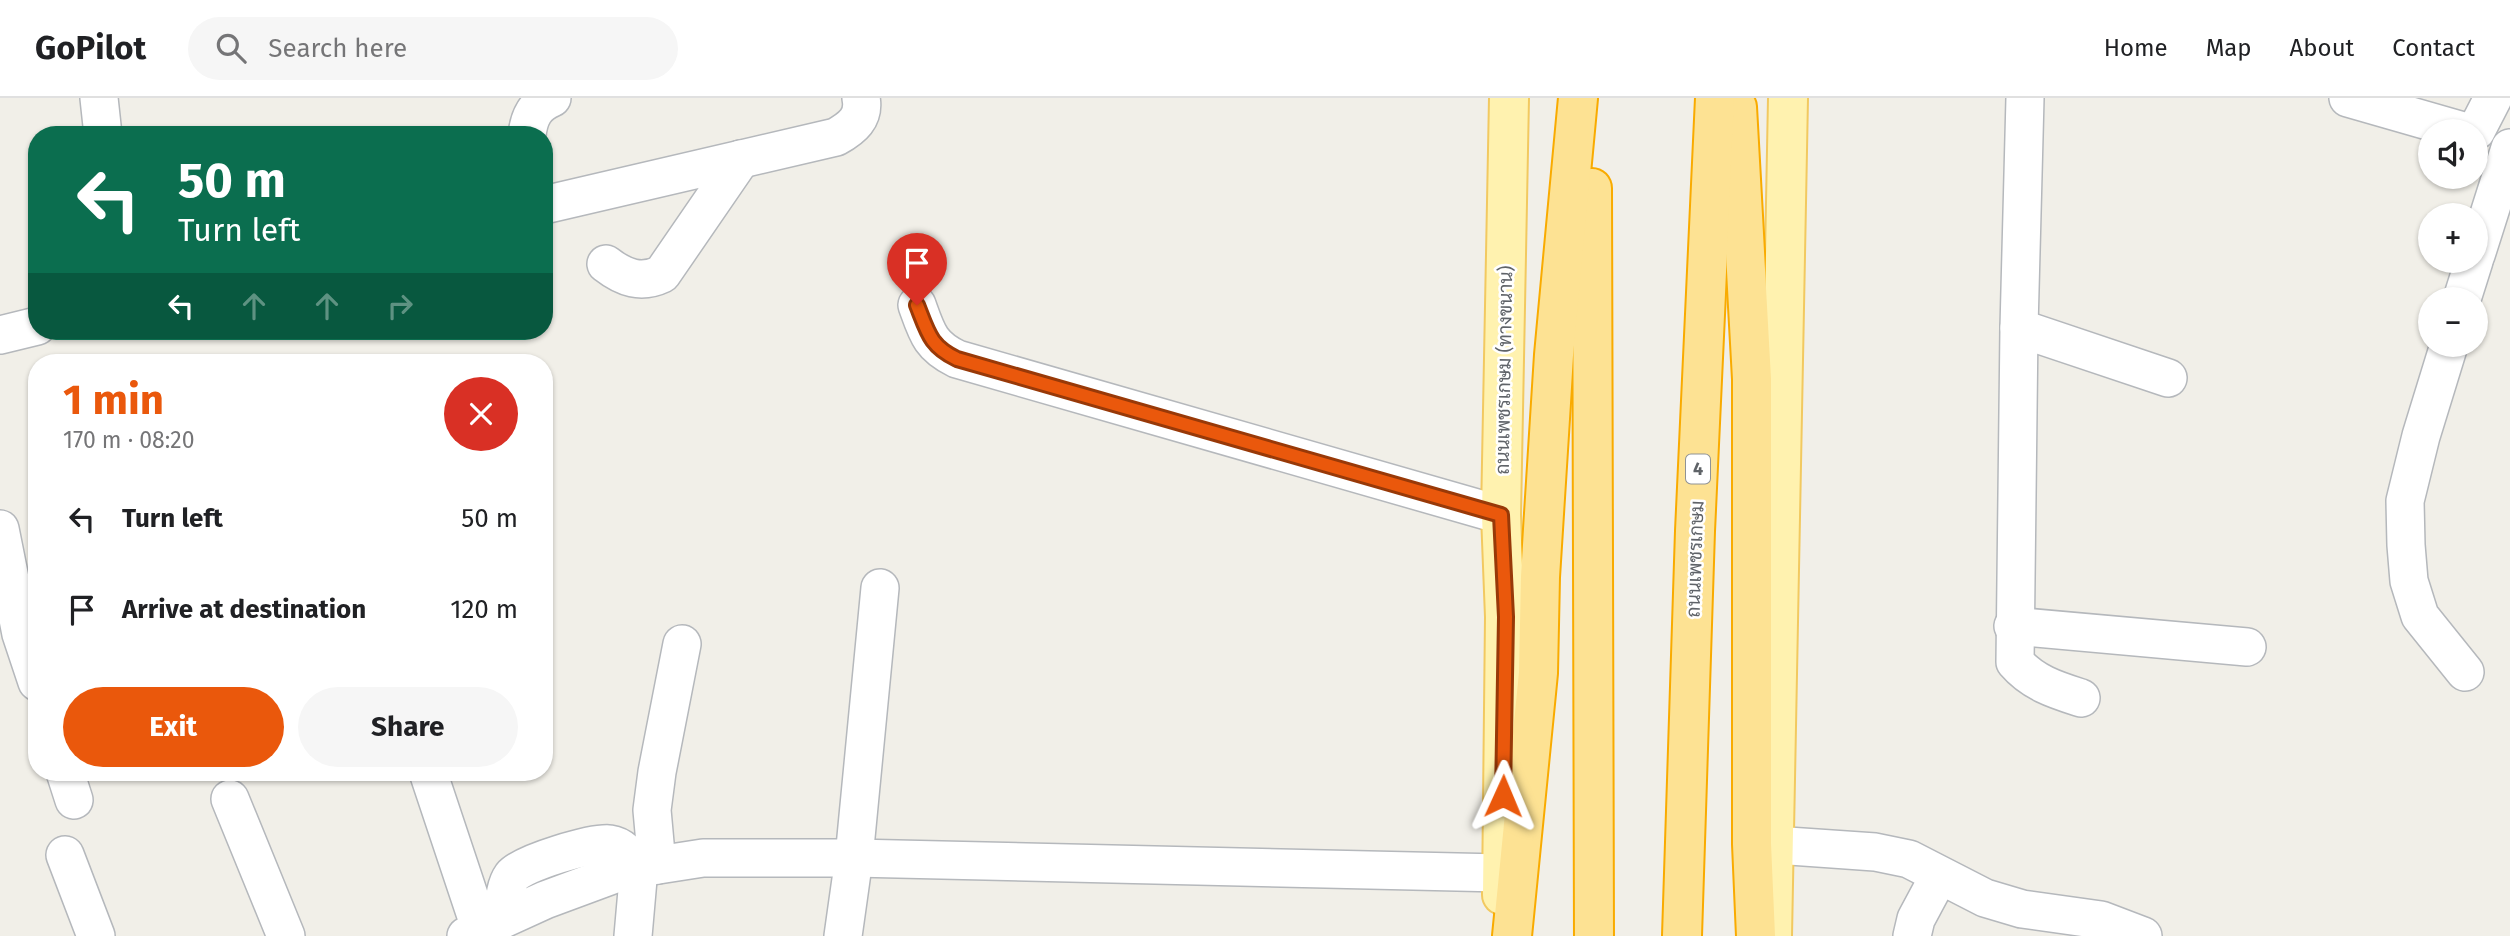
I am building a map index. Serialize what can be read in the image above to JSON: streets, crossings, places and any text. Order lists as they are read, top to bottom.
{
  "streets": {
    "highway": ["4", "ถนนเพชรเกษม"],
    "main road": ["ถนนเพชรเกษม (ทางขนาน)"]
  },
  "page": {
    "header": "GoPilot",
    "search": "Search here",
    "nav": [
      "Home",
      "Map",
      "About",
      "Contact"
    ],
    "map_buttons": ["+", "−"],
    "turn": ["50 m", "Turn left"],
    "heading": ["1 min", "170 m · 08:20"],
    "list": [
      {
        "name": "Turn left",
        "value": "50 m"
      },
      {
        "name": "Arrive at destination",
        "value": "120 m"
      }
    ],
    "buttons": ["Exit", "Share"]
  }
}
